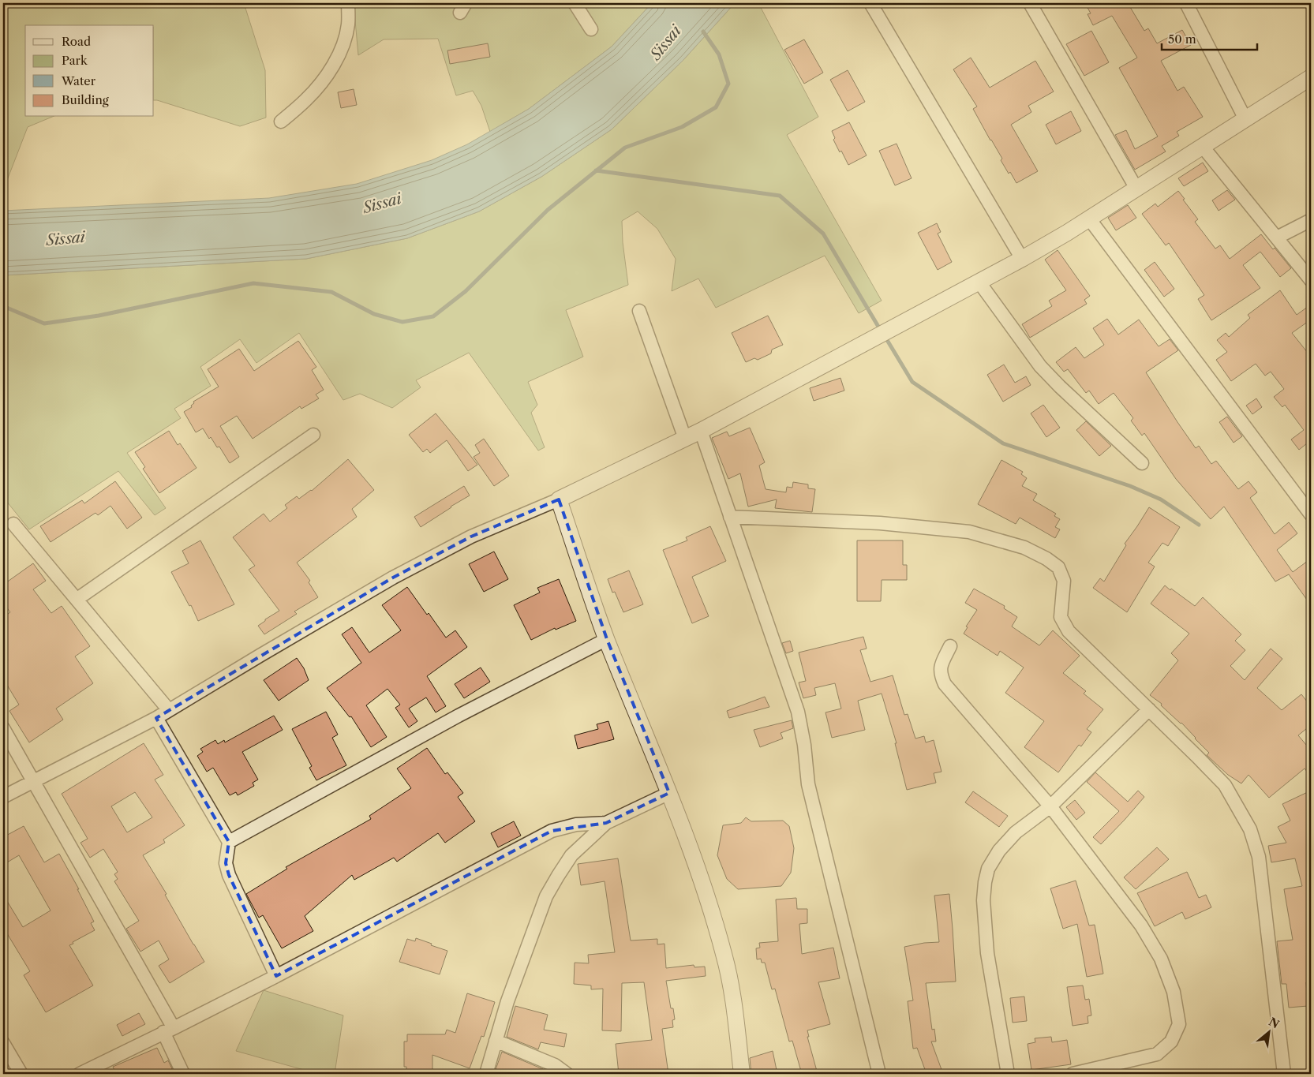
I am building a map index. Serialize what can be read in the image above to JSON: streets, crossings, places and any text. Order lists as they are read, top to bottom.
{
  "water": ["Sissai"],
  "legend": [
    "Road",
    "Park",
    "Water",
    "Building"
  ],
  "scale_bar": "50 m",
  "north": "top right"
}
